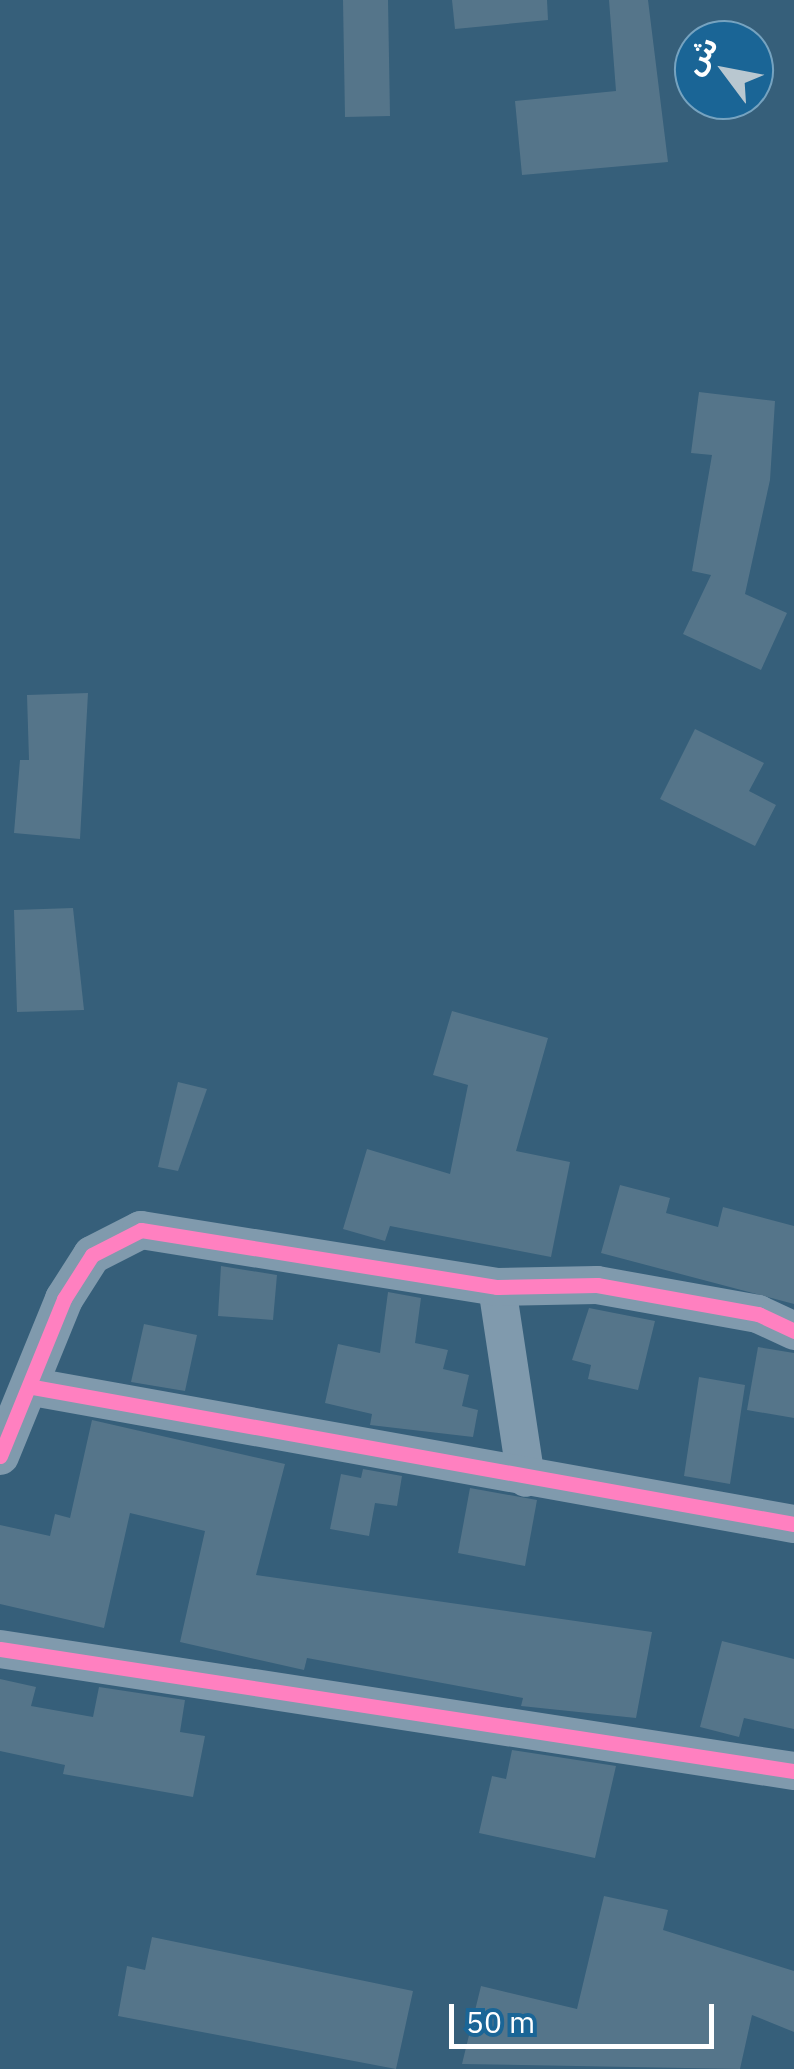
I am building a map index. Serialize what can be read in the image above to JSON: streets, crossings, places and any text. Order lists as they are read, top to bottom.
{
  "scale_bar": "50 m",
  "north": "top left"
}
